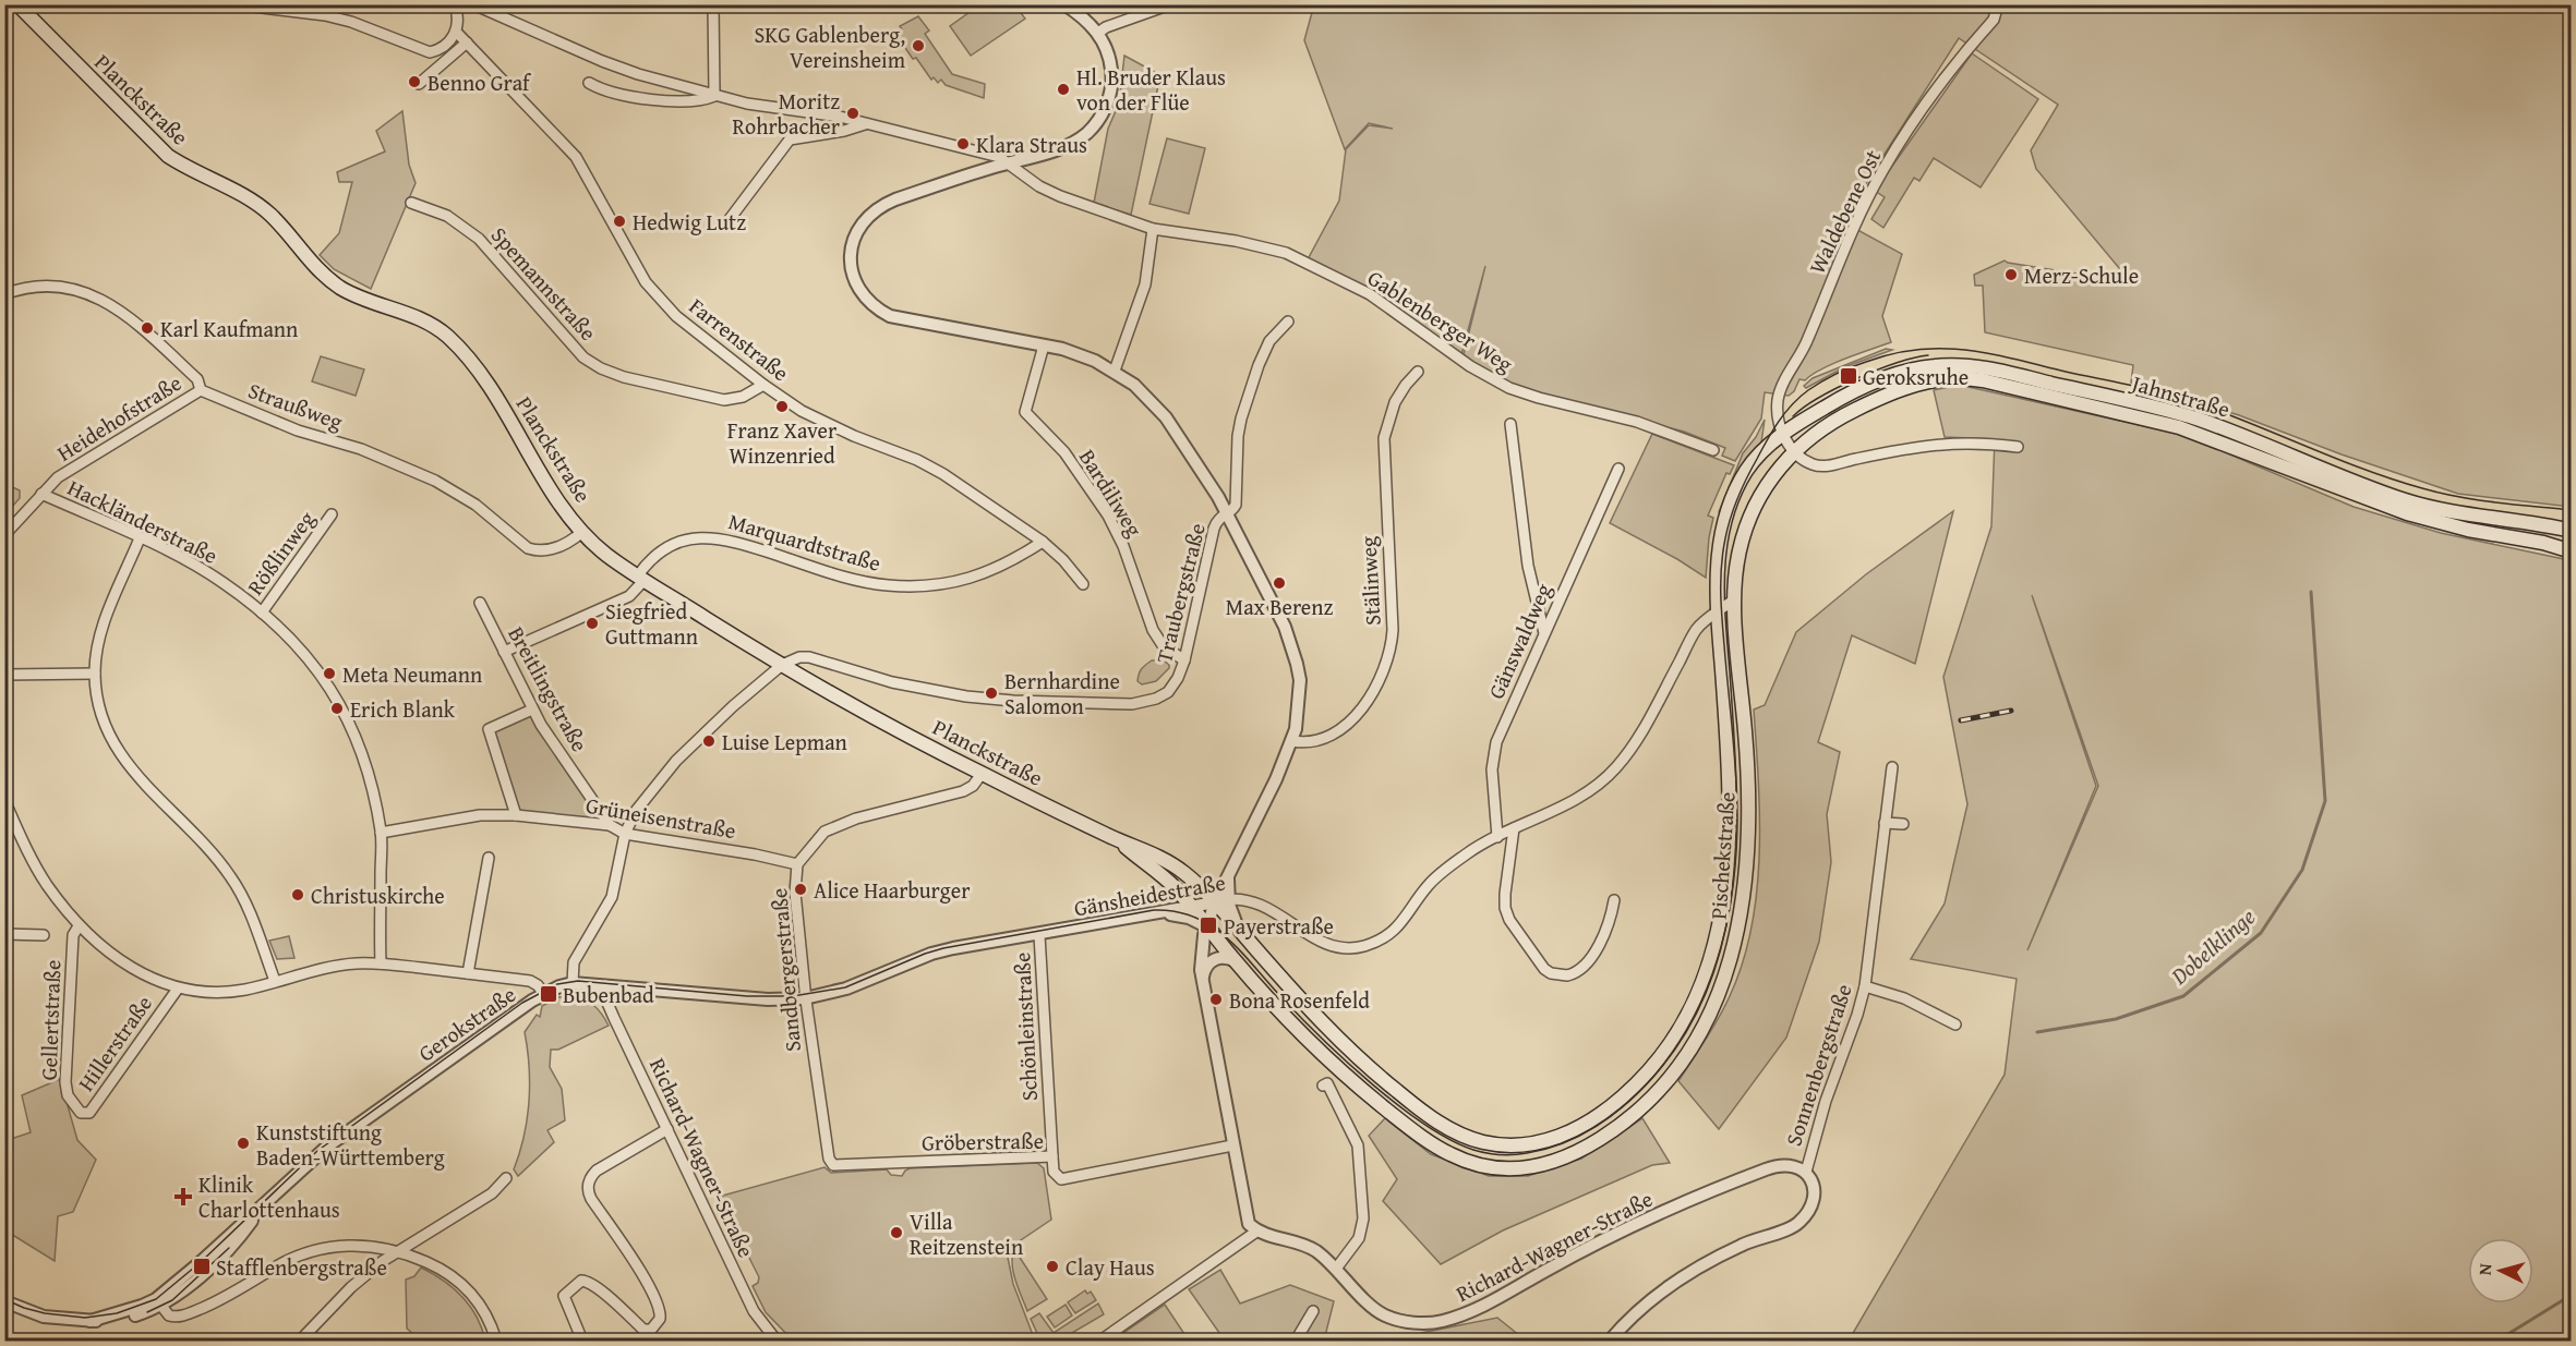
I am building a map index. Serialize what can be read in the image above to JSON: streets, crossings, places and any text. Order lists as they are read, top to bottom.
{
  "streets": {
    "main road": ["Planckstraße", "Jahnstraße", "Pischekstraße"],
    "street": [
      "Waldebene Ost",
      "Spemannstraße",
      "Gablenberger Weg",
      "Farrenstraße",
      "Straußweg",
      "Heidehofstraße",
      "Bardiliweg",
      "Hackländerstraße",
      "Marquardtstraße",
      "Rößlinweg",
      "Stälinweg",
      "Traubergstraße",
      "Gänswaldweg",
      "Breitlingstraße",
      "Grüneisenstraße",
      "Gänsheidestraße",
      "Sandbergerstraße",
      "Gellertstraße",
      "Gerokstraße",
      "Schönleinstraße",
      "Hillerstraße",
      "Sonnenbergstraße",
      "Gröberstraße",
      "Richard-Wagner-Straße"
    ]
  },
  "crossings": [
    ["Planckstraße", "Straußweg"],
    ["Planckstraße", "Marquardtstraße"],
    ["Planckstraße", "Traubergstraße"],
    ["Planckstraße", "Pischekstraße"],
    ["Planckstraße", "Gänsheidestraße"],
    ["Planckstraße", "Sandbergerstraße"],
    ["Waldebene Ost", "Jahnstraße"],
    ["Waldebene Ost", "Pischekstraße"],
    ["Spemannstraße", "Farrenstraße"],
    ["Farrenstraße", "Marquardtstraße"],
    ["Jahnstraße", "Pischekstraße"],
    ["Straußweg", "Heidehofstraße"],
    ["Heidehofstraße", "Hackländerstraße"],
    ["Bardiliweg", "Traubergstraße"],
    ["Hackländerstraße", "Rößlinweg"],
    ["Hackländerstraße", "Grüneisenstraße"],
    ["Marquardtstraße", "Breitlingstraße"],
    ["Gänswaldweg", "Gänsheidestraße"],
    ["Breitlingstraße", "Grüneisenstraße"],
    ["Grüneisenstraße", "Sandbergerstraße"],
    ["Pischekstraße", "Gänsheidestraße"],
    ["Gänsheidestraße", "Sandbergerstraße"],
    ["Gänsheidestraße", "Gerokstraße"],
    ["Gänsheidestraße", "Schönleinstraße"],
    ["Gänsheidestraße", "Richard-Wagner-Straße"],
    ["Sandbergerstraße", "Gröberstraße"],
    ["Gellertstraße", "Hillerstraße"],
    ["Schönleinstraße", "Gröberstraße"],
    ["Sonnenbergstraße", "Richard-Wagner-Straße"]
  ],
  "water": ["Dobelklinge"],
  "places": {
    "other": [
      "SKG Gablenberg, Vereinsheim",
      "Benno Graf",
      "Hl. Bruder Klaus von der Flüe",
      "Moritz Rohrbacher",
      "Klara Straus",
      "Hedwig Lutz",
      "Merz-Schule",
      "Karl Kaufmann",
      "Franz Xaver Winzenried",
      "Max Berenz",
      "Siegfried Guttmann",
      "Meta Neumann",
      "Bernhardine Salomon",
      "Erich Blank",
      "Luise Lepman",
      "Alice Haarburger",
      "Christuskirche",
      "Bona Rosenfeld",
      "Kunststiftung Baden-Württemberg",
      "Villa Reitzenstein",
      "Clay Haus"
    ],
    "transit": [
      "Geroksruhe",
      "Payerstraße",
      "Bubenbad",
      "Stafflenbergstraße"
    ],
    "health": ["Klinik Charlottenhaus"]
  },
  "north": "left"
}
